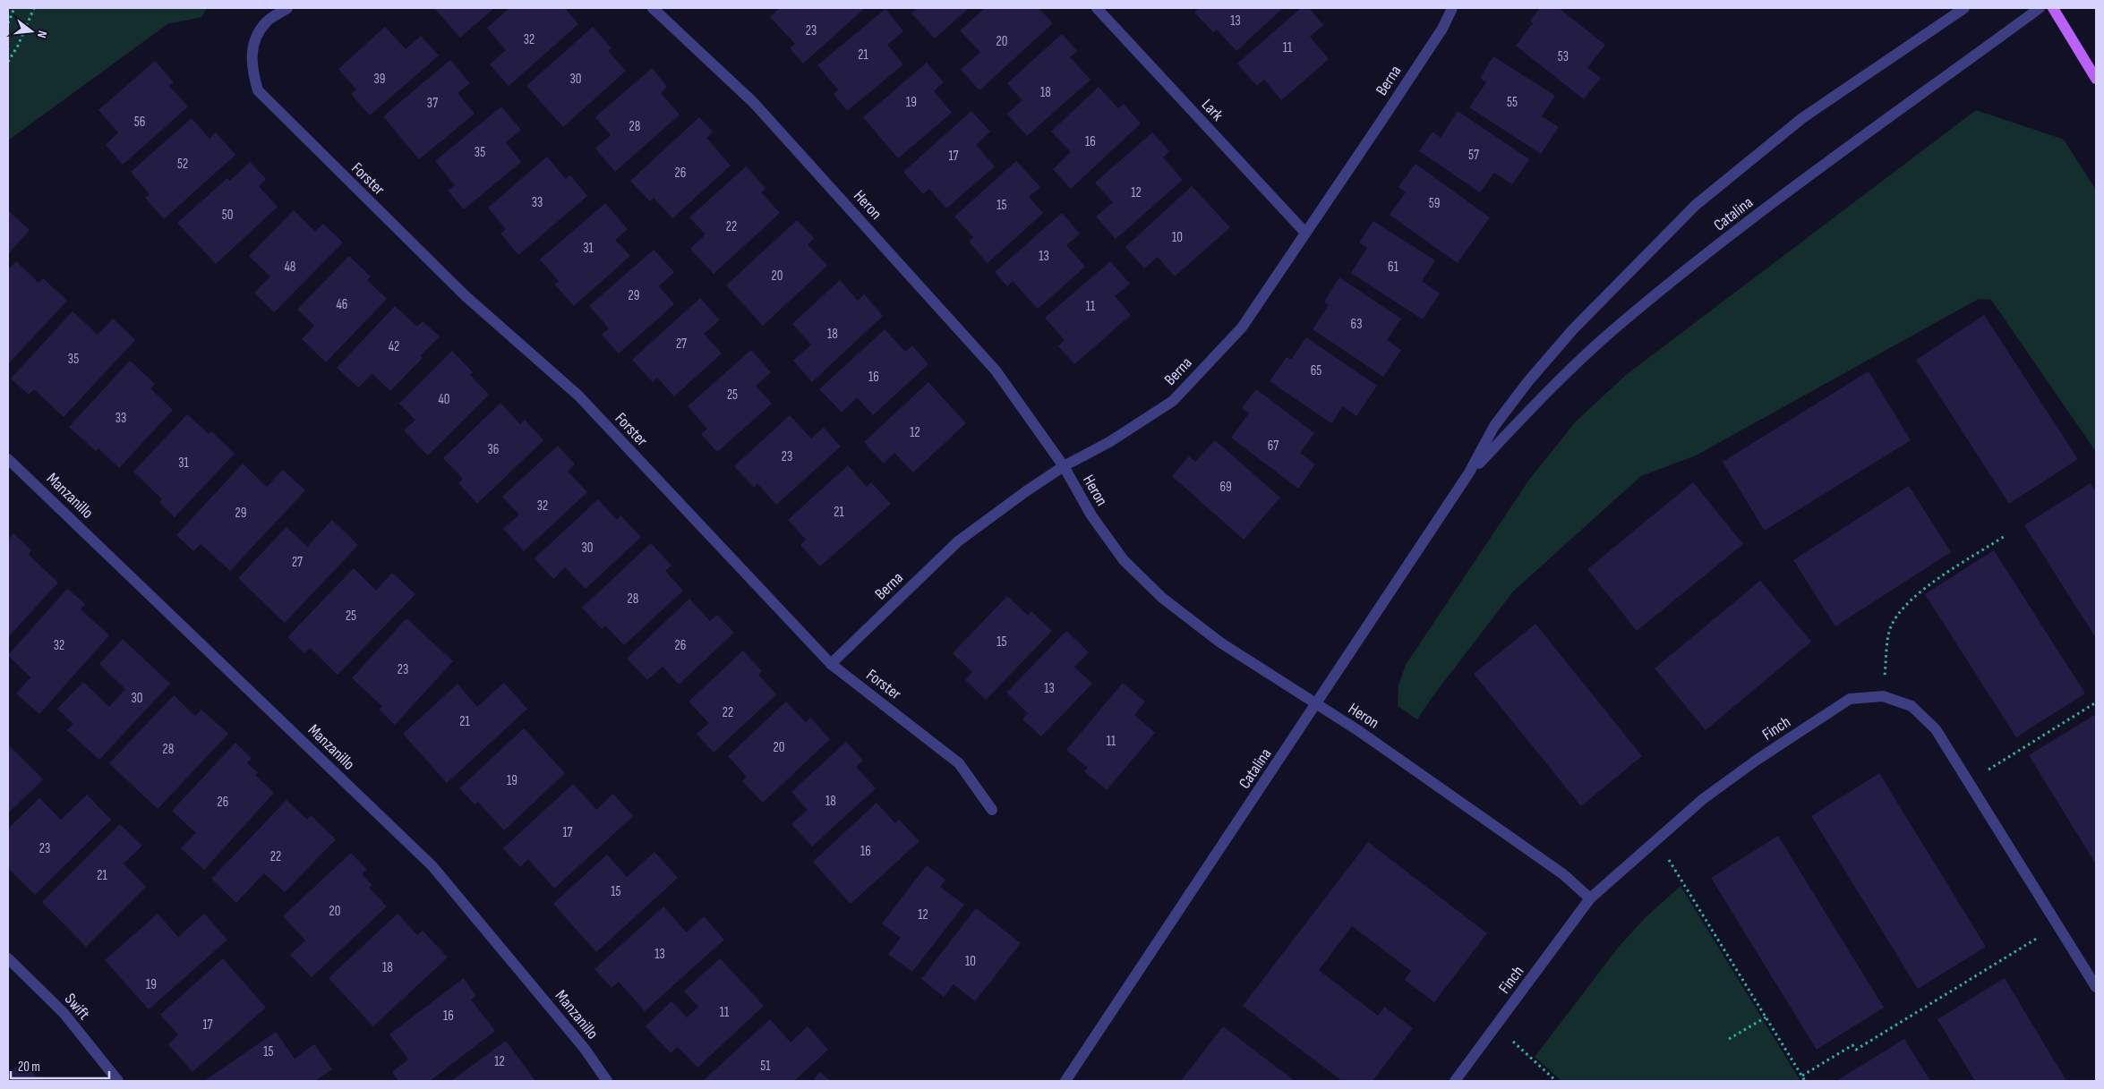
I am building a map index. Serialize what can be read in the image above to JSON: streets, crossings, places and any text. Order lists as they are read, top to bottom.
{
  "streets": {
    "street": [
      "Berna",
      "Lark",
      "Forster",
      "Heron",
      "Catalina",
      "Manzanillo",
      "Finch",
      "Swift"
    ]
  },
  "crossings": [
    ["Berna", "Lark"],
    ["Berna", "Forster"],
    ["Berna", "Heron"],
    ["Heron", "Catalina"],
    ["Heron", "Finch"]
  ],
  "house_numbers": [
    "13",
    "23",
    "32",
    "20",
    "11",
    "21",
    "53",
    "39",
    "30",
    "18",
    "19",
    "55",
    "37",
    "56",
    "28",
    "16",
    "35",
    "57",
    "17",
    "52",
    "26",
    "12",
    "33",
    "59",
    "15",
    "50",
    "22",
    "10",
    "31",
    "13",
    "48",
    "61",
    "20",
    "29",
    "46",
    "11",
    "63",
    "18",
    "27",
    "42",
    "35",
    "65",
    "16",
    "25",
    "40",
    "33",
    "12",
    "67",
    "36",
    "23",
    "31",
    "69",
    "32",
    "21",
    "29",
    "30",
    "27",
    "28",
    "25",
    "15",
    "32",
    "26",
    "23",
    "13",
    "30",
    "22",
    "21",
    "11",
    "20",
    "28",
    "19",
    "18",
    "26",
    "17",
    "23",
    "16",
    "22",
    "21",
    "15",
    "20",
    "12",
    "13",
    "10",
    "18",
    "19",
    "11",
    "16",
    "17",
    "15",
    "12",
    "51"
  ],
  "scale_bar": "20 m",
  "north": "right"
}
